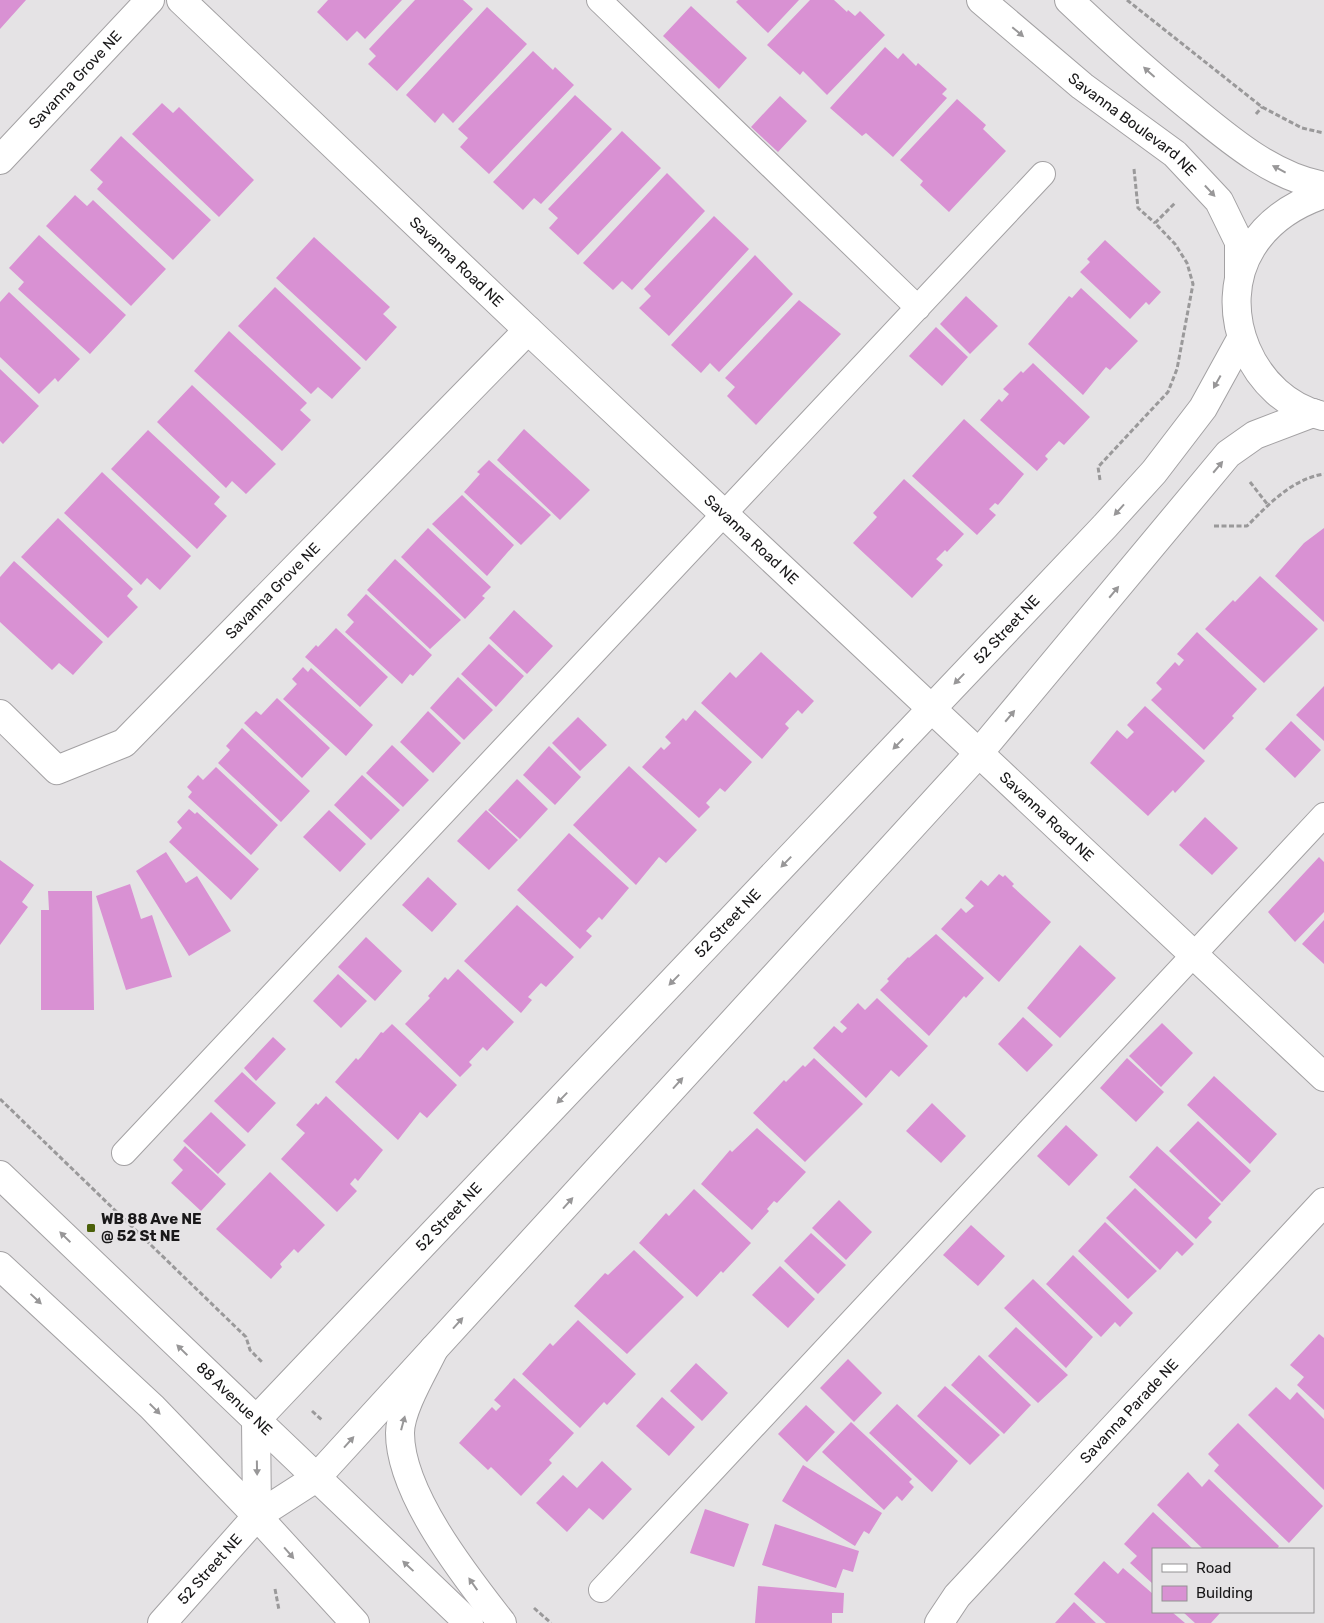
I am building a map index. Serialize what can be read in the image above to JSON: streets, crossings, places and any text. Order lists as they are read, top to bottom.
{
  "streets": {
    "street": [
      "Savanna Grove NE",
      "Savanna Boulevard NE",
      "Savanna Road NE",
      "52 Street NE",
      "88 Avenue NE",
      "Savanna Parade NE"
    ]
  },
  "crossings": [
    ["Savanna Grove NE", "Savanna Road NE"],
    ["Savanna Road NE", "52 Street NE"],
    ["52 Street NE", "88 Avenue NE"]
  ],
  "places": {
    "transit": ["WB 88 Ave NE @ 52 St NE"]
  },
  "legend": ["Road", "Building"]
}
